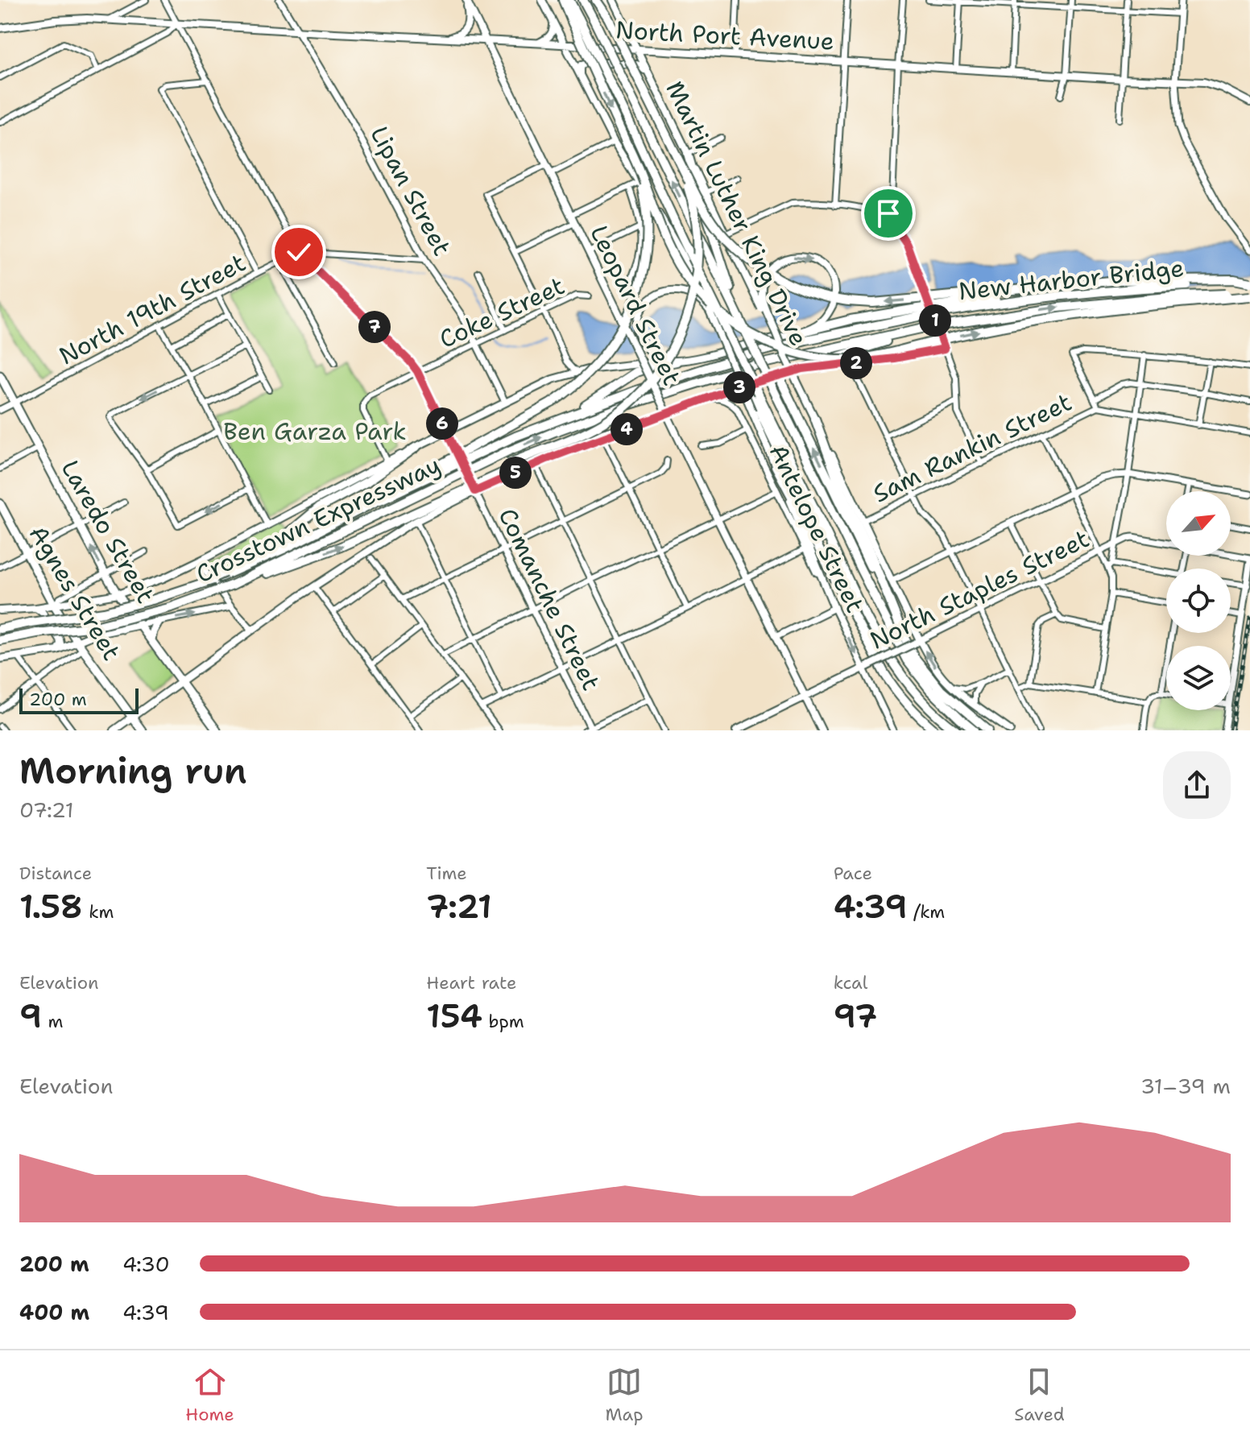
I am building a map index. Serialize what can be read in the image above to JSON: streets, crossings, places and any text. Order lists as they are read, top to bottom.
{
  "streets": {
    "highway": ["New Harbor Bridge", "Crosstown Expressway"],
    "main road": [
      "North Port Avenue",
      "Martin Luther King Drive",
      "Leopard Street",
      "Laredo Street",
      "North Staples Street",
      "Agnes Street"
    ],
    "street": [
      "Lipan Street",
      "North 19th Street",
      "Coke Street",
      "Sam Rankin Street",
      "Antelope Street",
      "Comanche Street"
    ]
  },
  "crossings": [
    ["North Port Avenue", "Lipan Street"],
    ["North Port Avenue", "Martin Luther King Drive"],
    ["North Port Avenue", "Leopard Street"],
    ["North Port Avenue", "Comanche Street"],
    ["Lipan Street", "Coke Street"],
    ["Lipan Street", "Crosstown Expressway"],
    ["Martin Luther King Drive", "Sam Rankin Street"],
    ["Martin Luther King Drive", "North Staples Street"],
    ["New Harbor Bridge", "Crosstown Expressway"],
    ["Leopard Street", "North Staples Street"],
    ["North 19th Street", "Laredo Street"],
    ["North 19th Street", "Comanche Street"],
    ["Coke Street", "Crosstown Expressway"],
    ["Coke Street", "Comanche Street"],
    ["Crosstown Expressway", "Laredo Street"],
    ["Crosstown Expressway", "Agnes Street"],
    ["Crosstown Expressway", "Comanche Street"],
    ["Antelope Street", "North Staples Street"]
  ],
  "parks": ["Ben Garza Park"],
  "scale_bar": "200 m",
  "north": "top right",
  "page": {
    "pins": [
      "1",
      "7",
      "2",
      "3",
      "6",
      "4",
      "5"
    ],
    "scale": "200 m",
    "heading": ["Morning run", "07:21"],
    "stats": [
      ["Distance", "1.58 km"],
      ["Time", "7:21"],
      ["Pace", "4:39 /km"],
      ["Elevation", "9 m"],
      ["Heart rate", "154 bpm"],
      ["kcal", "97"]
    ],
    "chart": ["Elevation", "31–39 m"],
    "list": [
      {
        "name": "200 m",
        "note": "4:30"
      },
      {
        "name": "400 m",
        "note": "4:39"
      }
    ],
    "tabs": ["Home", "Map", "Saved"]
  }
}
